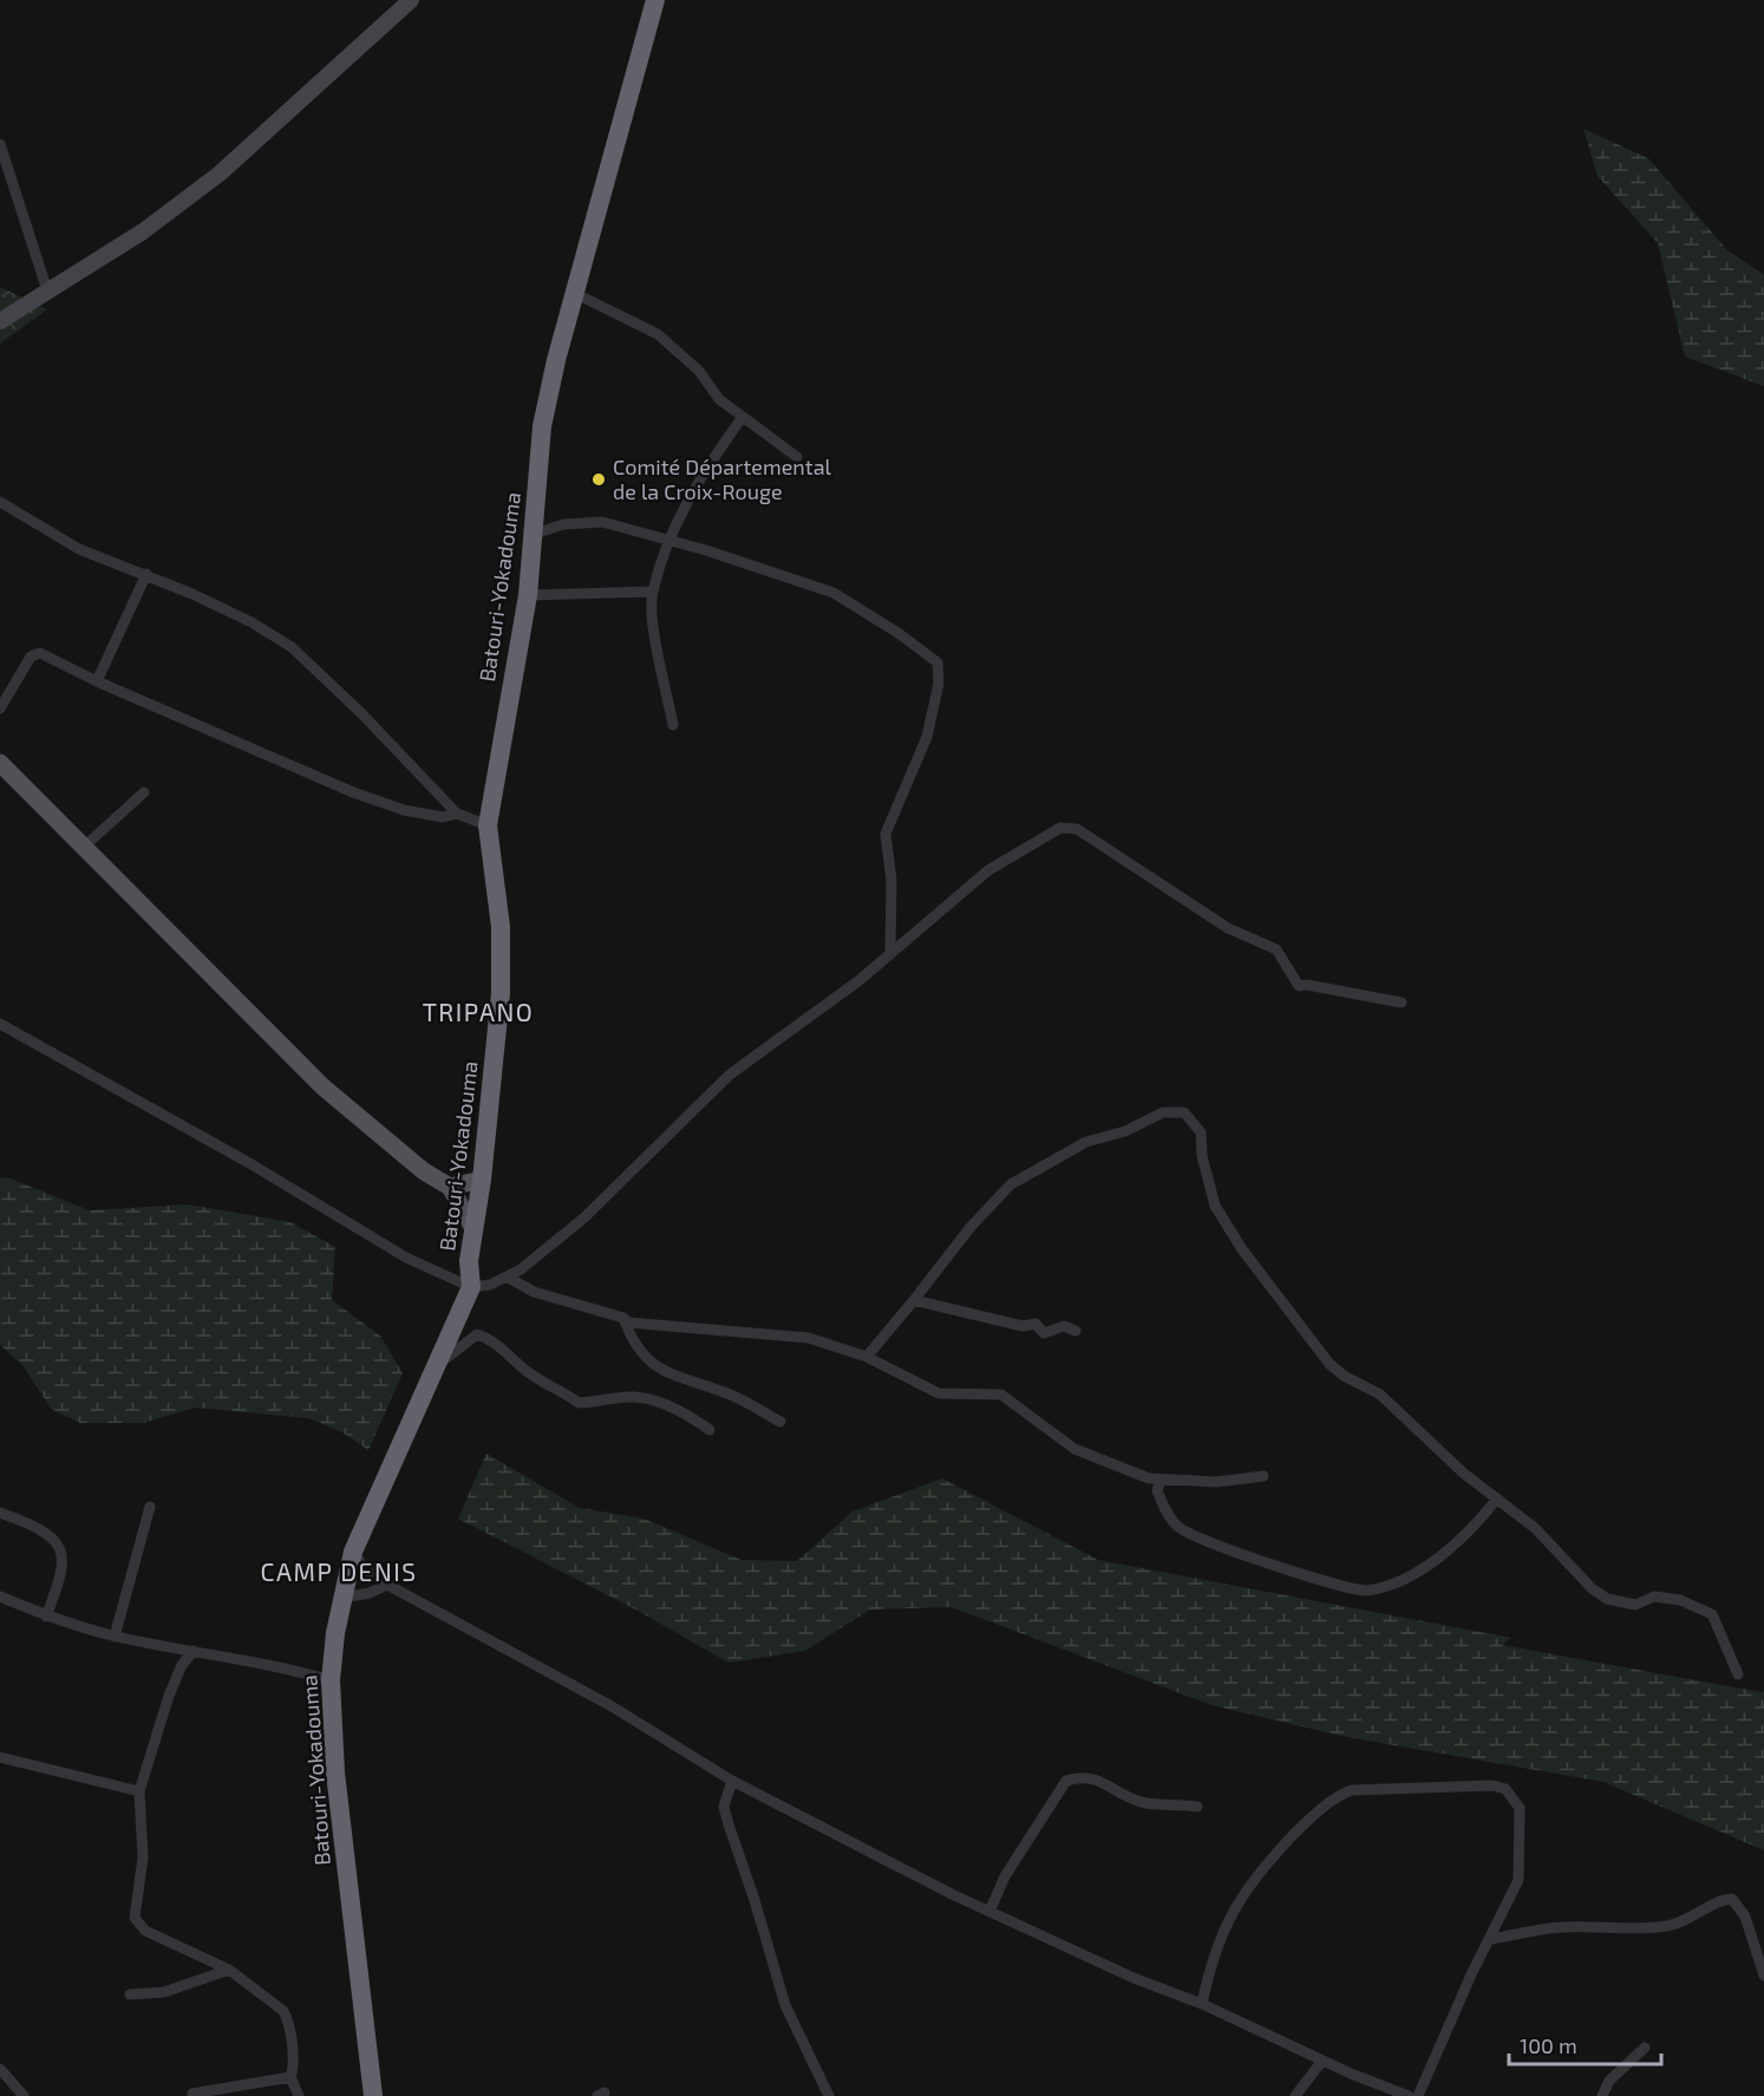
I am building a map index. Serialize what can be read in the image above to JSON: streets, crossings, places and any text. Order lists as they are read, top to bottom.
{
  "streets": {
    "highway": ["Batouri-Yokadouma"]
  },
  "districts": ["TRIPANO", "CAMP DENIS"],
  "places": ["Comité Départemental de la Croix-Rouge"],
  "scale_bar": "100 m"
}
